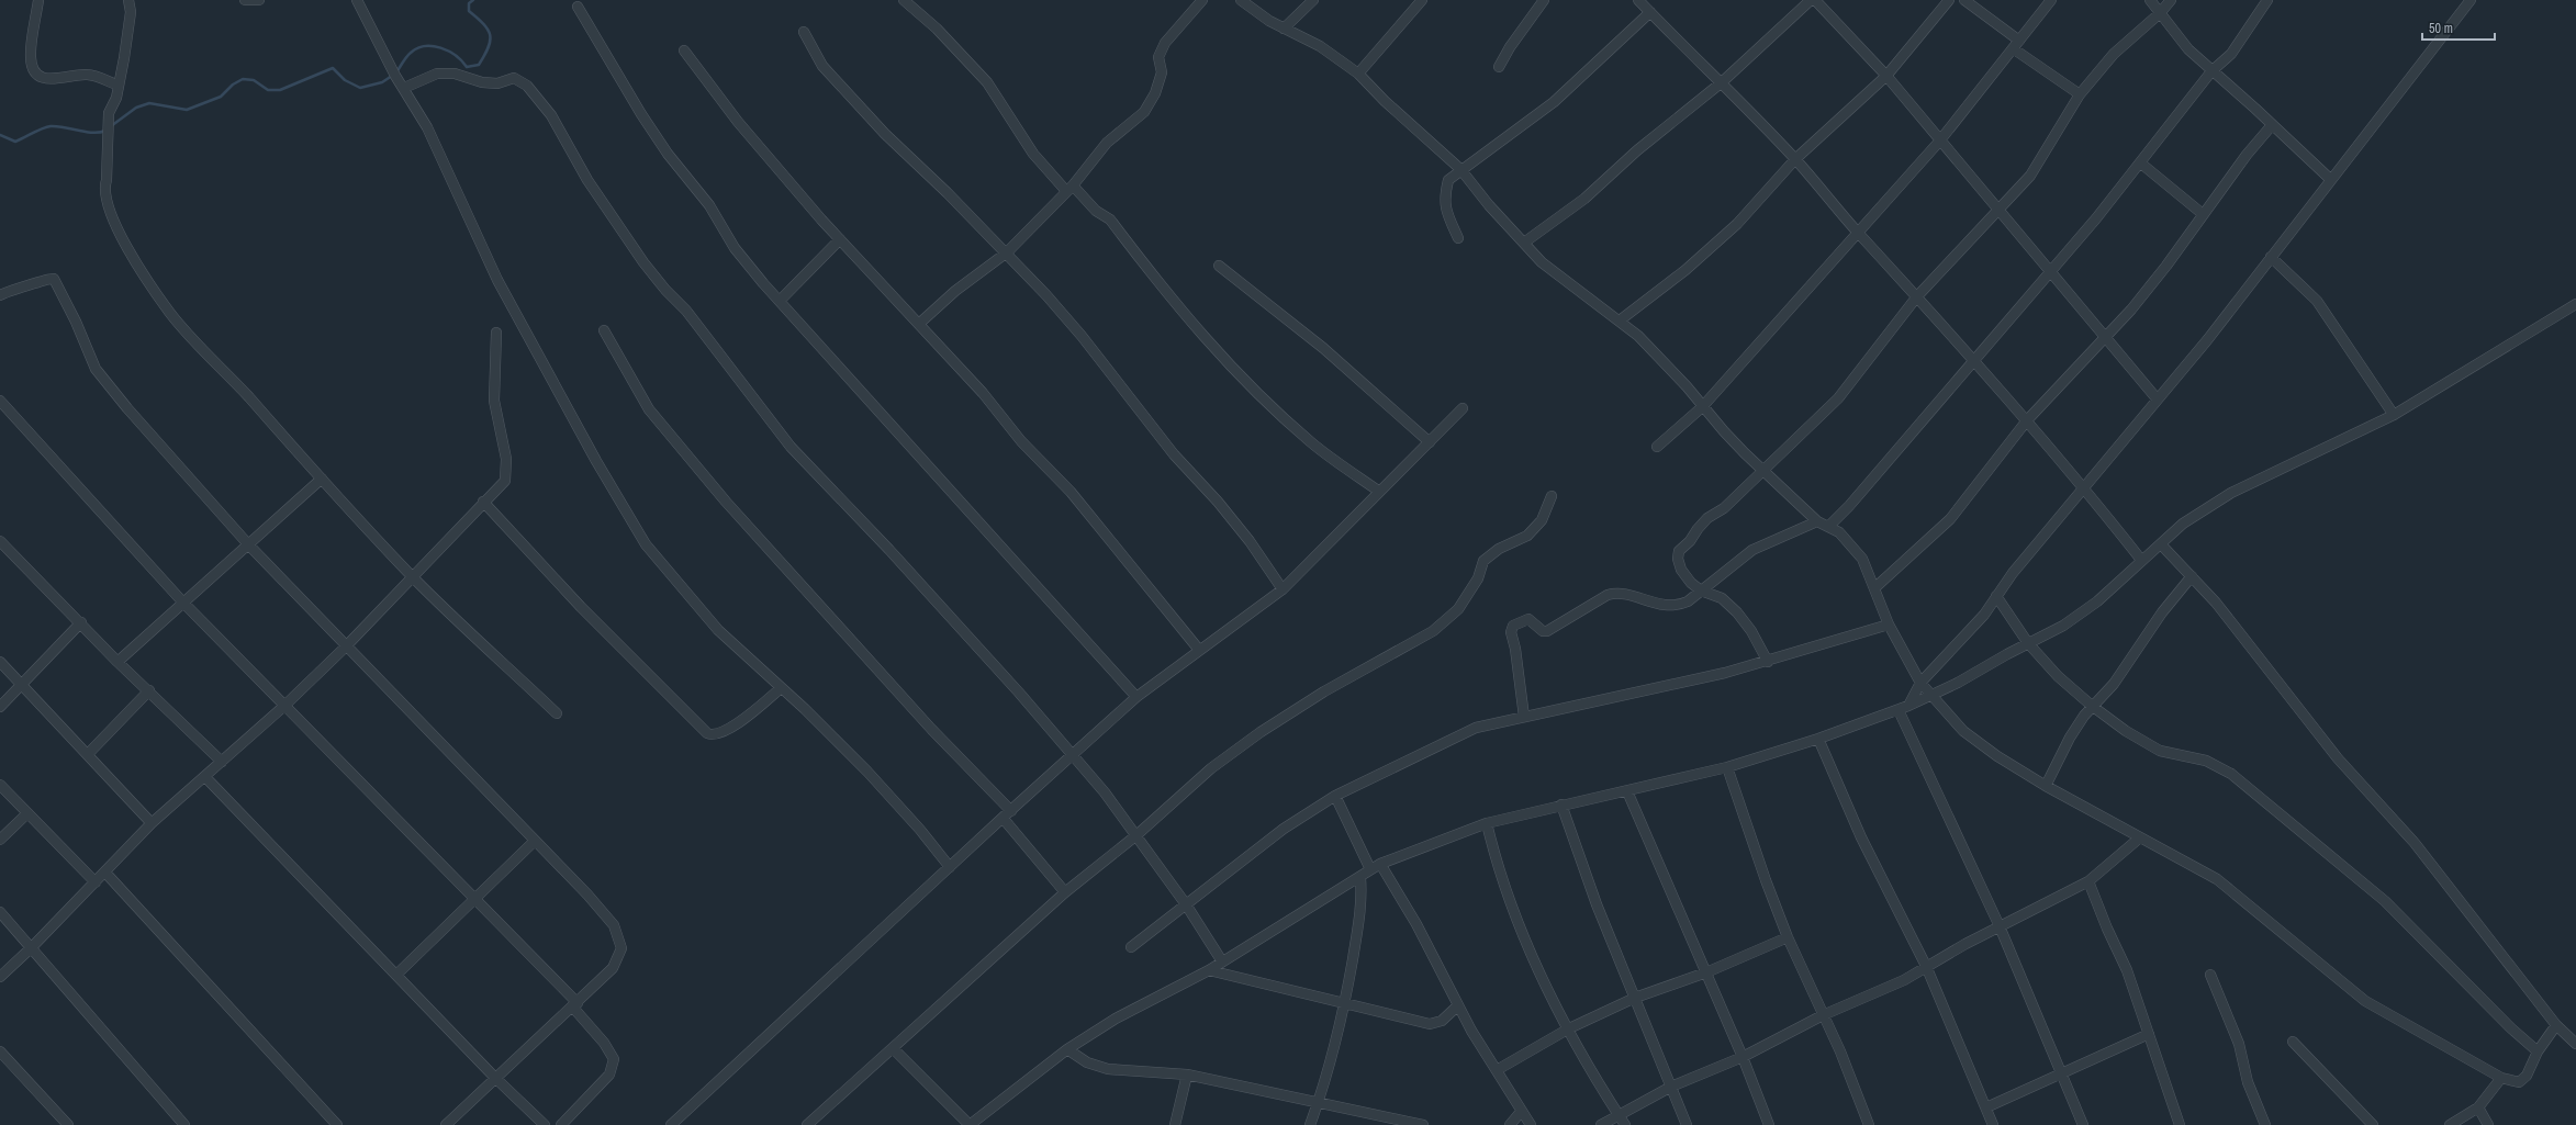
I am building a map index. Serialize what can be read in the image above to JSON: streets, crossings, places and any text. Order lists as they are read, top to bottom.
{
  "scale_bar": "50 m"
}
